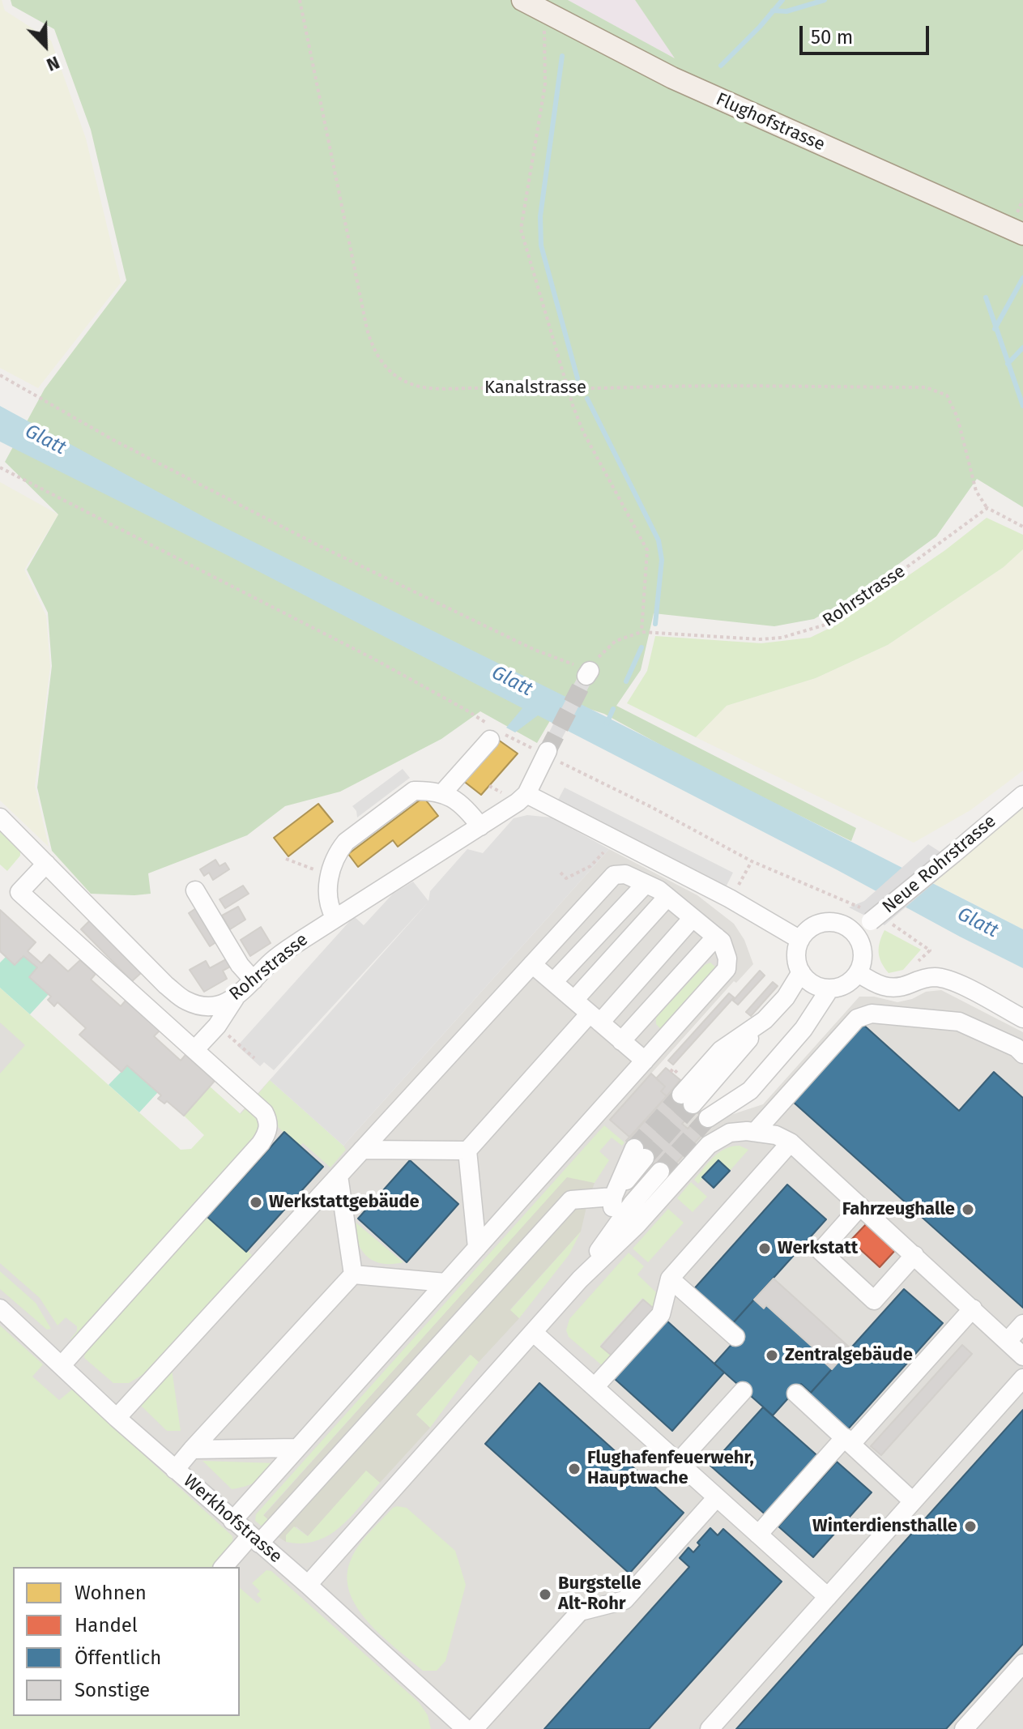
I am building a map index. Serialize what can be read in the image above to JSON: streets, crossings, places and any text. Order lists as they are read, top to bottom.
{
  "streets": {
    "main road": ["Flughofstrasse"],
    "street": ["Rohrstrasse", "Neue Rohrstrasse", "Werkhofstrasse"],
    "path": ["Kanalstrasse"]
  },
  "crossings": [
    ["Kanalstrasse", "Rohrstrasse"]
  ],
  "water": ["Glatt"],
  "places": [
    "Werkstattgebäude",
    "Fahrzeughalle",
    "Werkstatt",
    "Zentralgebäude",
    "Flughafenfeuerwehr, Hauptwache",
    "Winterdiensthalle",
    "Burgstelle Alt-Rohr"
  ],
  "legend": [
    "Wohnen",
    "Handel",
    "Öffentlich",
    "Sonstige"
  ],
  "scale_bar": "50 m",
  "north": "bottom right"
}
